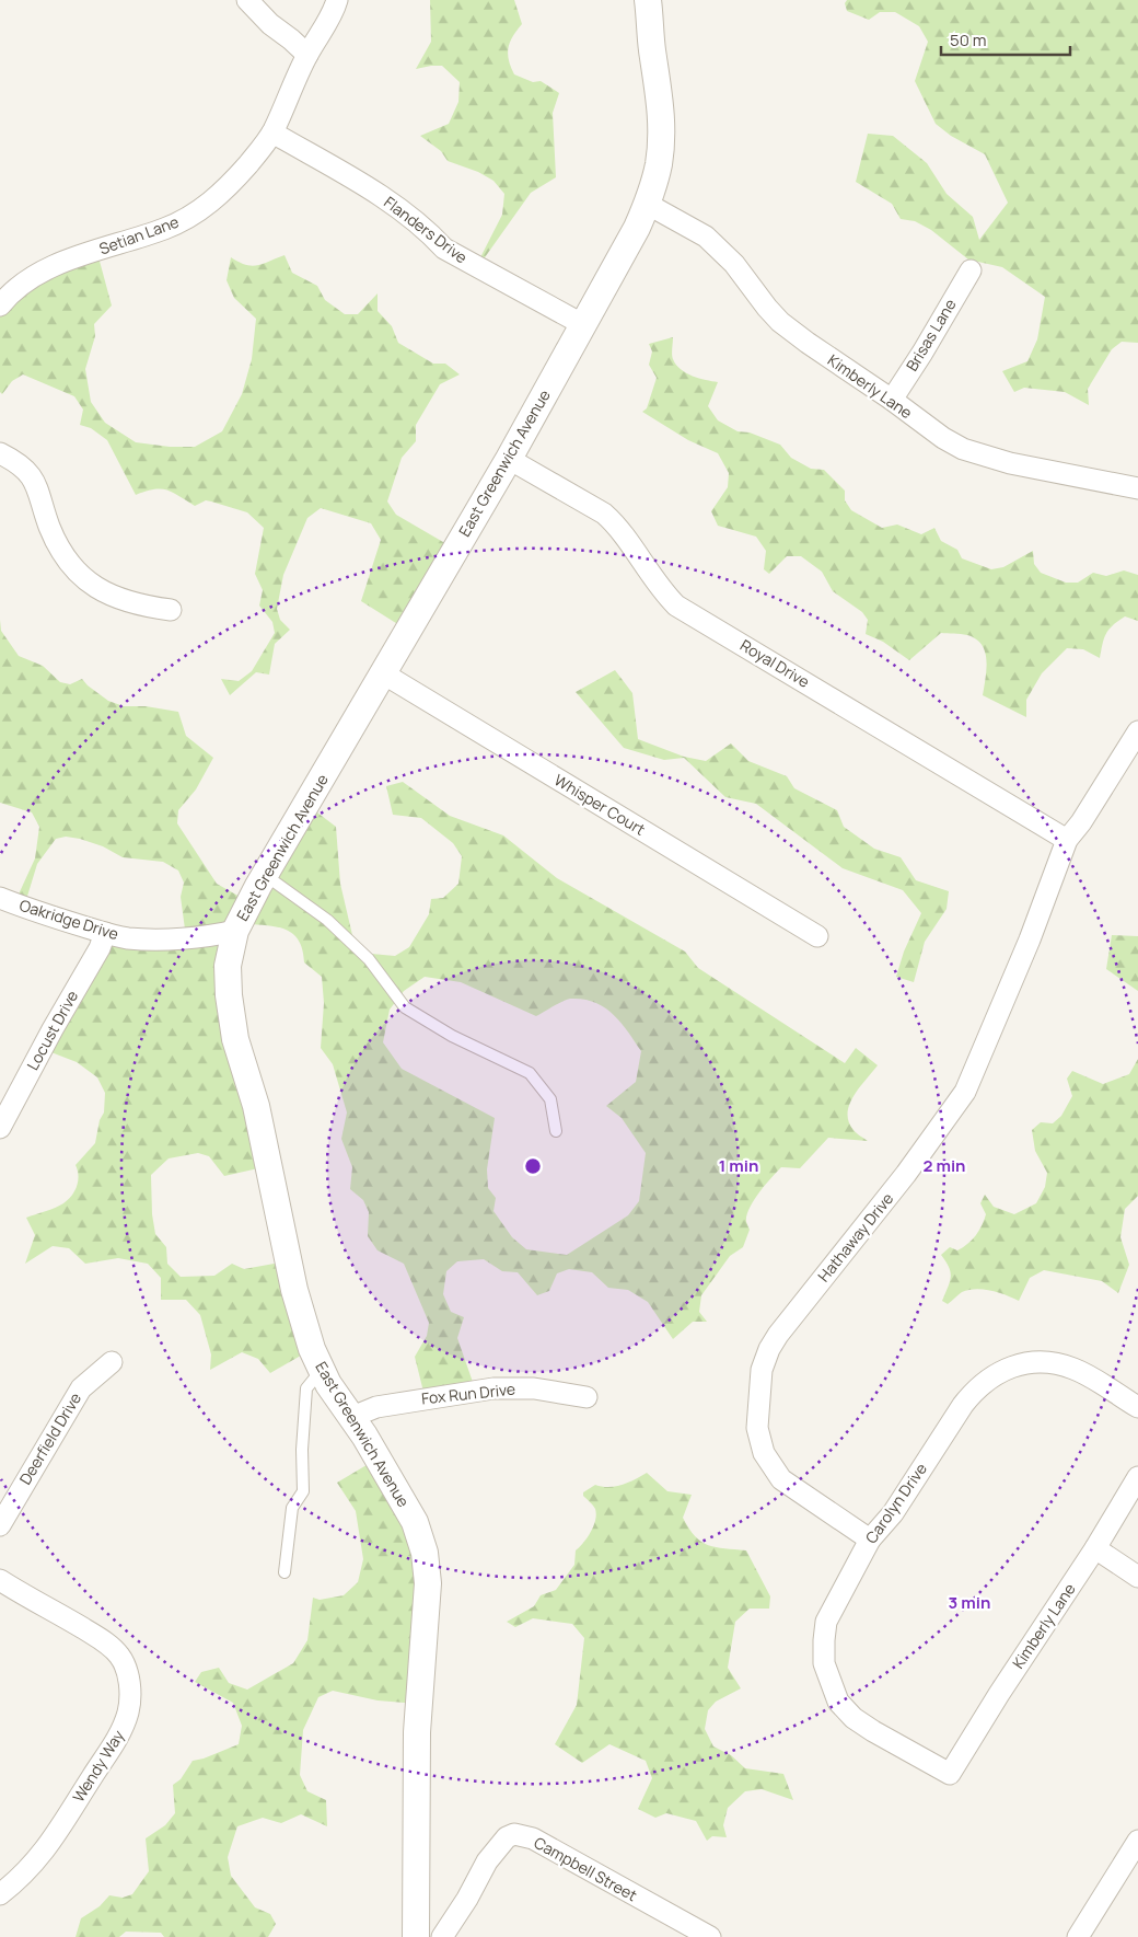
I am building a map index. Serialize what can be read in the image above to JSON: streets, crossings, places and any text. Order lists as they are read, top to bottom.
{
  "streets": {
    "street": [
      "Flanders Drive",
      "Setian Lane",
      "Brisas Lane",
      "Kimberly Lane",
      "East Greenwich Avenue",
      "Royal Drive",
      "Whisper Court",
      "Oakridge Drive",
      "Locust Drive",
      "Hathaway Drive",
      "Fox Run Drive",
      "Deerfield Drive",
      "Carolyn Drive",
      "Wendy Way",
      "Campbell Street"
    ]
  },
  "crossings": [
    ["Flanders Drive", "Setian Lane"],
    ["Flanders Drive", "East Greenwich Avenue"],
    ["Brisas Lane", "Kimberly Lane"],
    ["Kimberly Lane", "East Greenwich Avenue"],
    ["Kimberly Lane", "Carolyn Drive"],
    ["East Greenwich Avenue", "Royal Drive"],
    ["East Greenwich Avenue", "Whisper Court"],
    ["East Greenwich Avenue", "Oakridge Drive"],
    ["East Greenwich Avenue", "Fox Run Drive"],
    ["Royal Drive", "Hathaway Drive"],
    ["Oakridge Drive", "Locust Drive"],
    ["Hathaway Drive", "Carolyn Drive"]
  ],
  "scale_bar": "50 m",
  "rings": ["1 min", "2 min", "3 min"]
}
